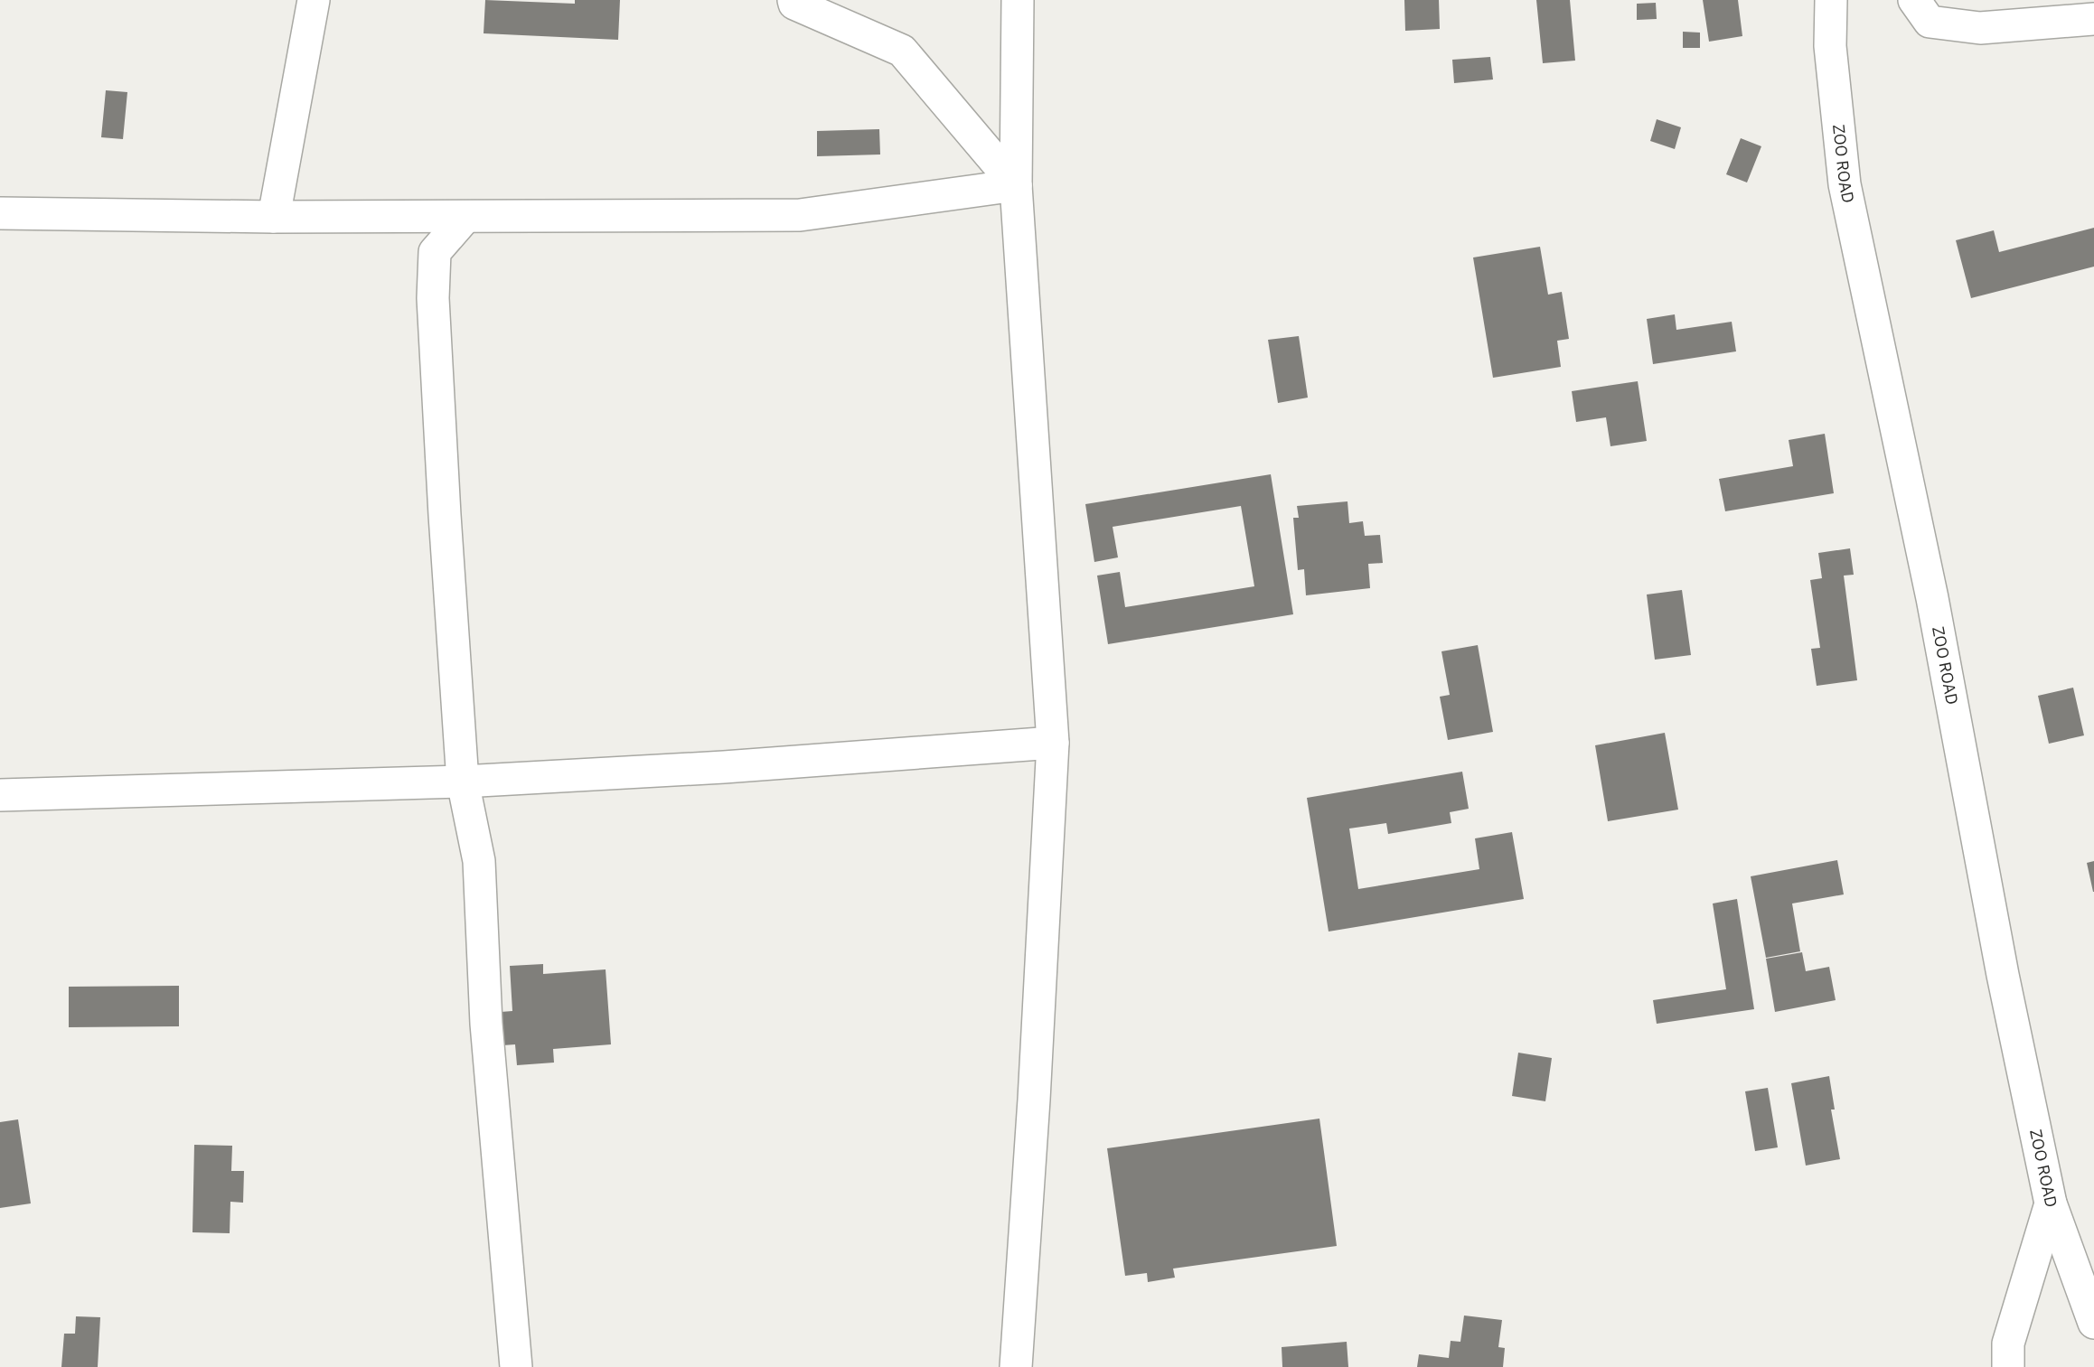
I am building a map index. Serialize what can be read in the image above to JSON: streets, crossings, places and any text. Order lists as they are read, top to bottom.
{
  "streets": {
    "street": ["ZOO ROAD"]
  }
}
